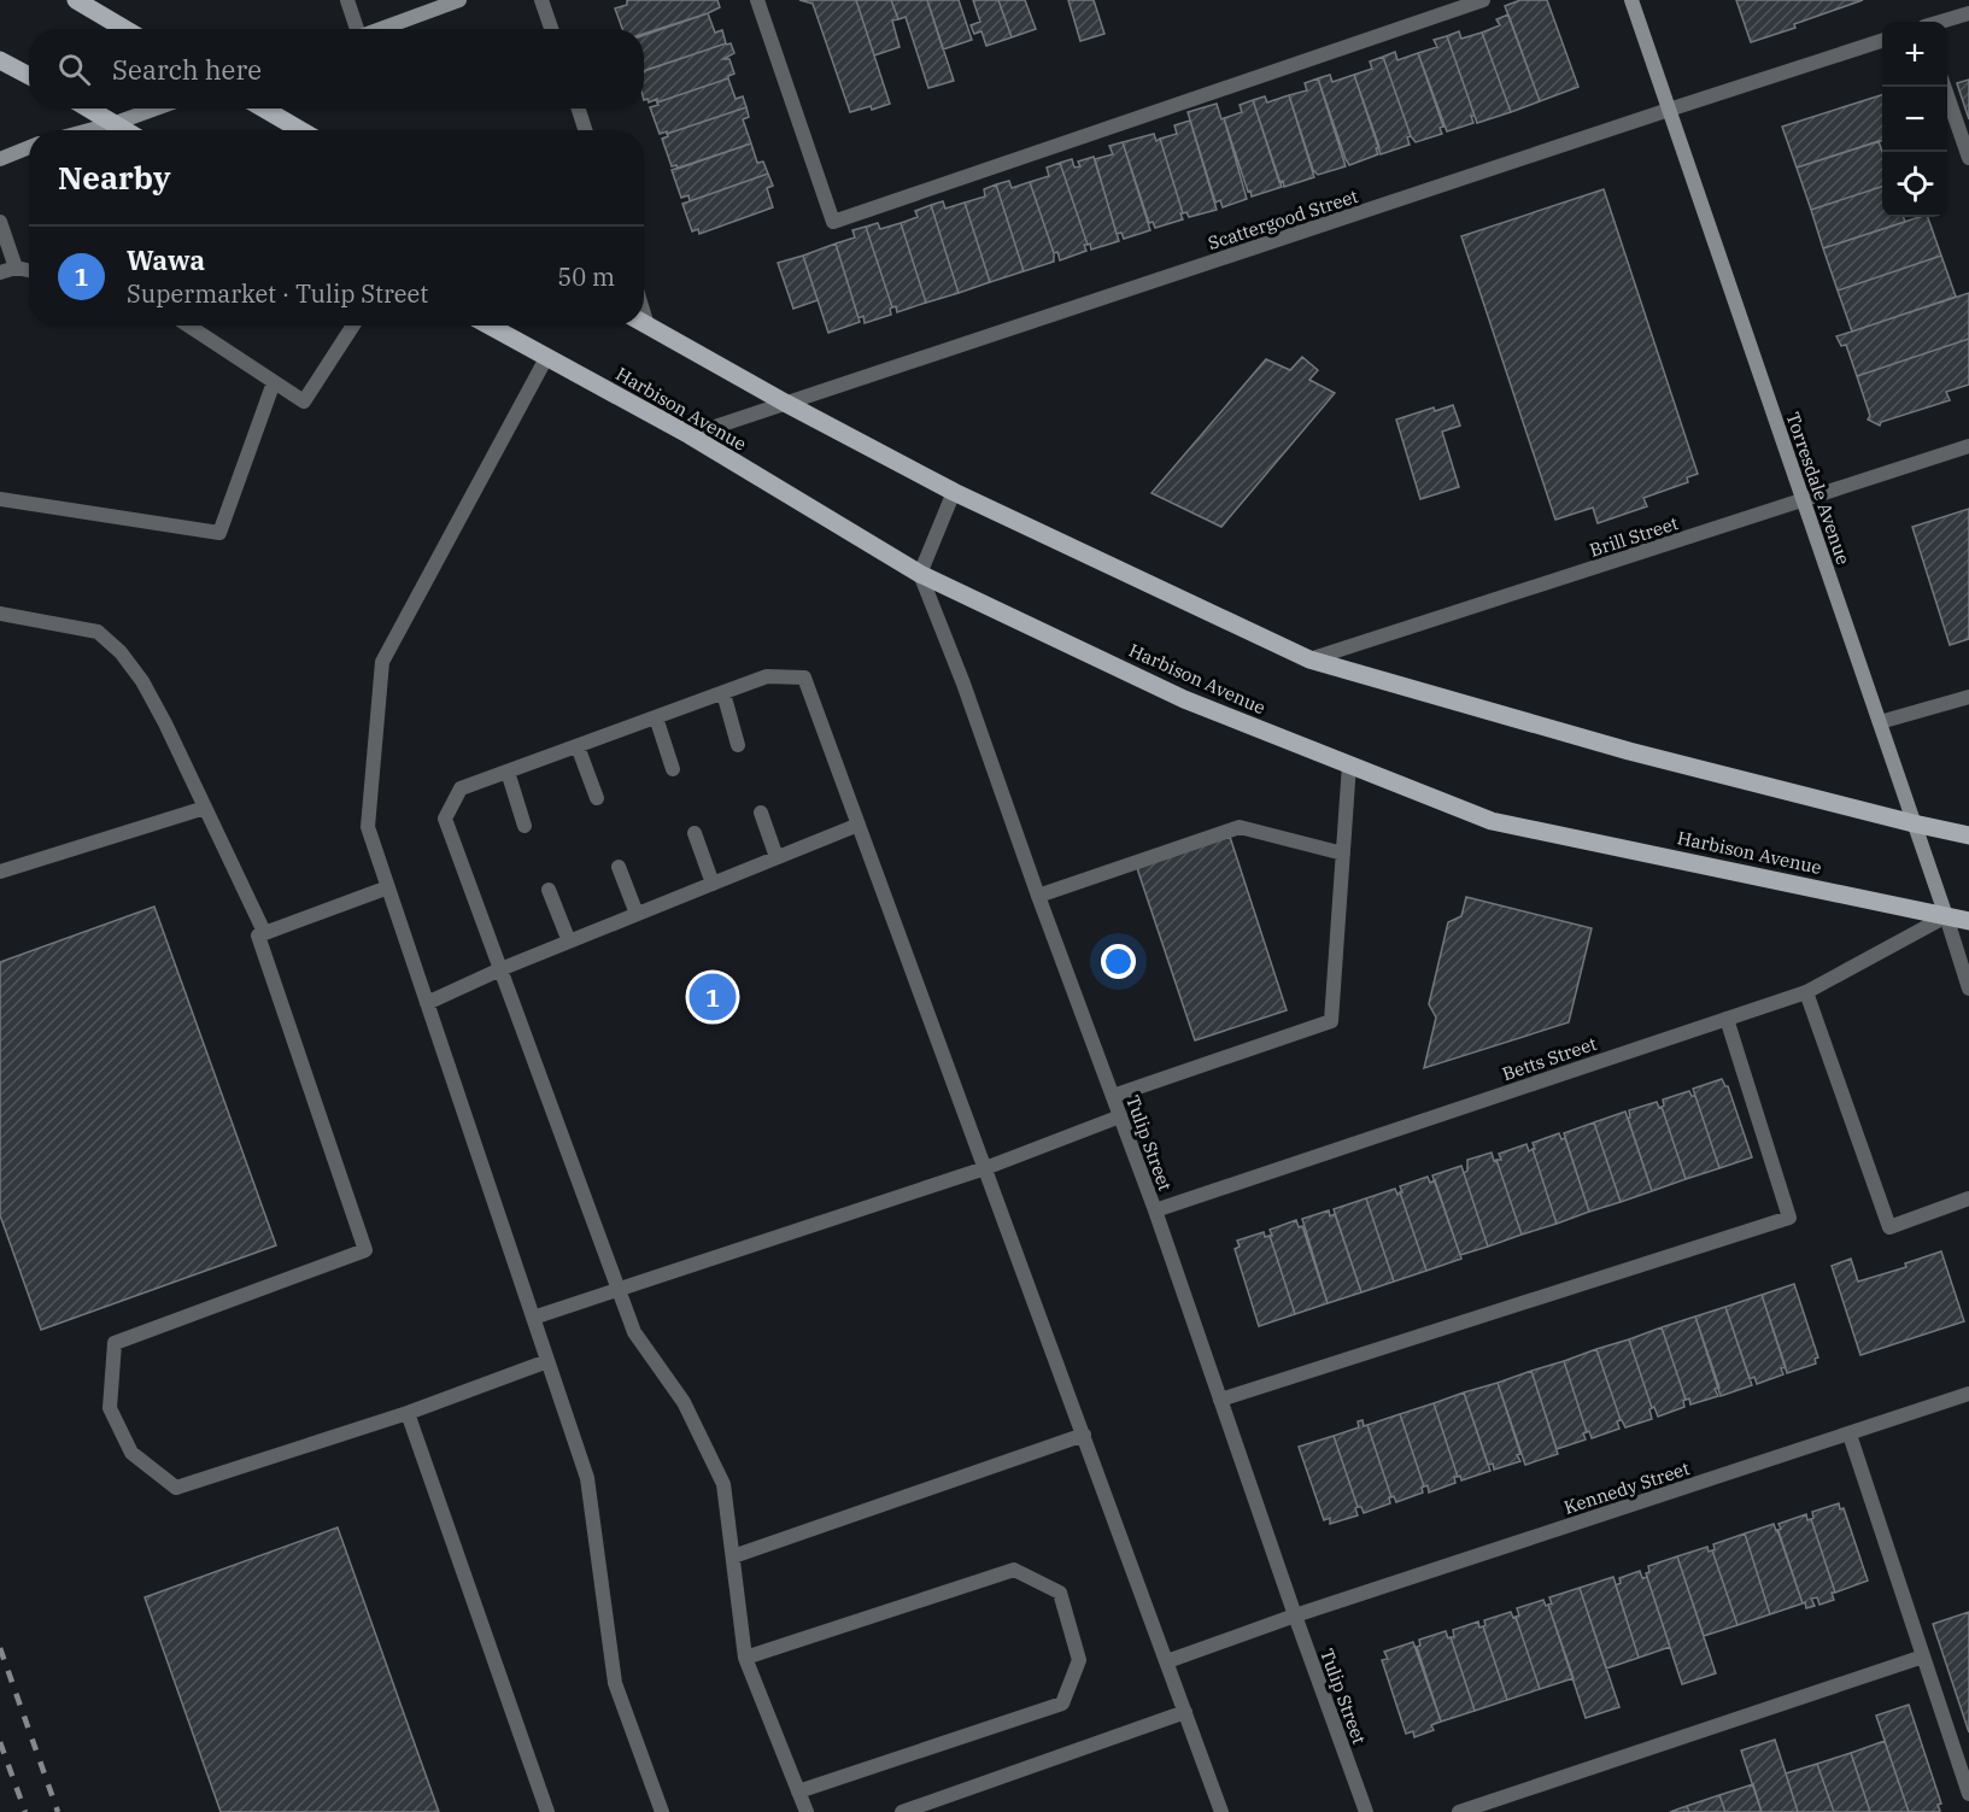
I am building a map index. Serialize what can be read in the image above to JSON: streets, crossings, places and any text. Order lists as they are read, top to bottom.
{
  "streets": {
    "main road": ["Harbison Avenue", "Torresdale Avenue"],
    "street": [
      "Scattergood Street",
      "Brill Street",
      "Betts Street",
      "Tulip Street",
      "Kennedy Street"
    ]
  },
  "crossings": [
    ["Scattergood Street", "Harbison Avenue"],
    ["Scattergood Street", "Torresdale Avenue"],
    ["Harbison Avenue", "Torresdale Avenue"],
    ["Harbison Avenue", "Betts Street"],
    ["Harbison Avenue", "Tulip Street"],
    ["Torresdale Avenue", "Brill Street"],
    ["Torresdale Avenue", "Betts Street"],
    ["Betts Street", "Tulip Street"],
    ["Tulip Street", "Kennedy Street"]
  ],
  "page": {
    "map_buttons": ["+", "−"],
    "search": "Search here",
    "heading": "Nearby",
    "list": [
      {
        "mark": "1",
        "name": "Wawa",
        "note": "Supermarket · Tulip Street",
        "value": "50 m"
      }
    ],
    "pins": "1"
  }
}
